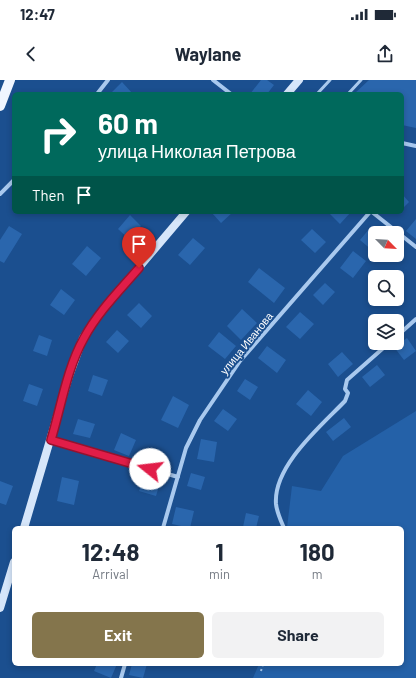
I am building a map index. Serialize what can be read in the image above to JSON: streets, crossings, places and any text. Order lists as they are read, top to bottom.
{
  "streets": {
    "street": ["улица Иванова"]
  },
  "north": "bottom right",
  "page": {
    "status": "12:47",
    "header": "Waylane",
    "turn": ["60 m", "улица Николая Петрова"],
    "then": "Then",
    "eta": [
      "12:48",
      "Arrival",
      "1",
      "min",
      "180",
      "m"
    ],
    "buttons": ["Exit", "Share"]
  }
}
